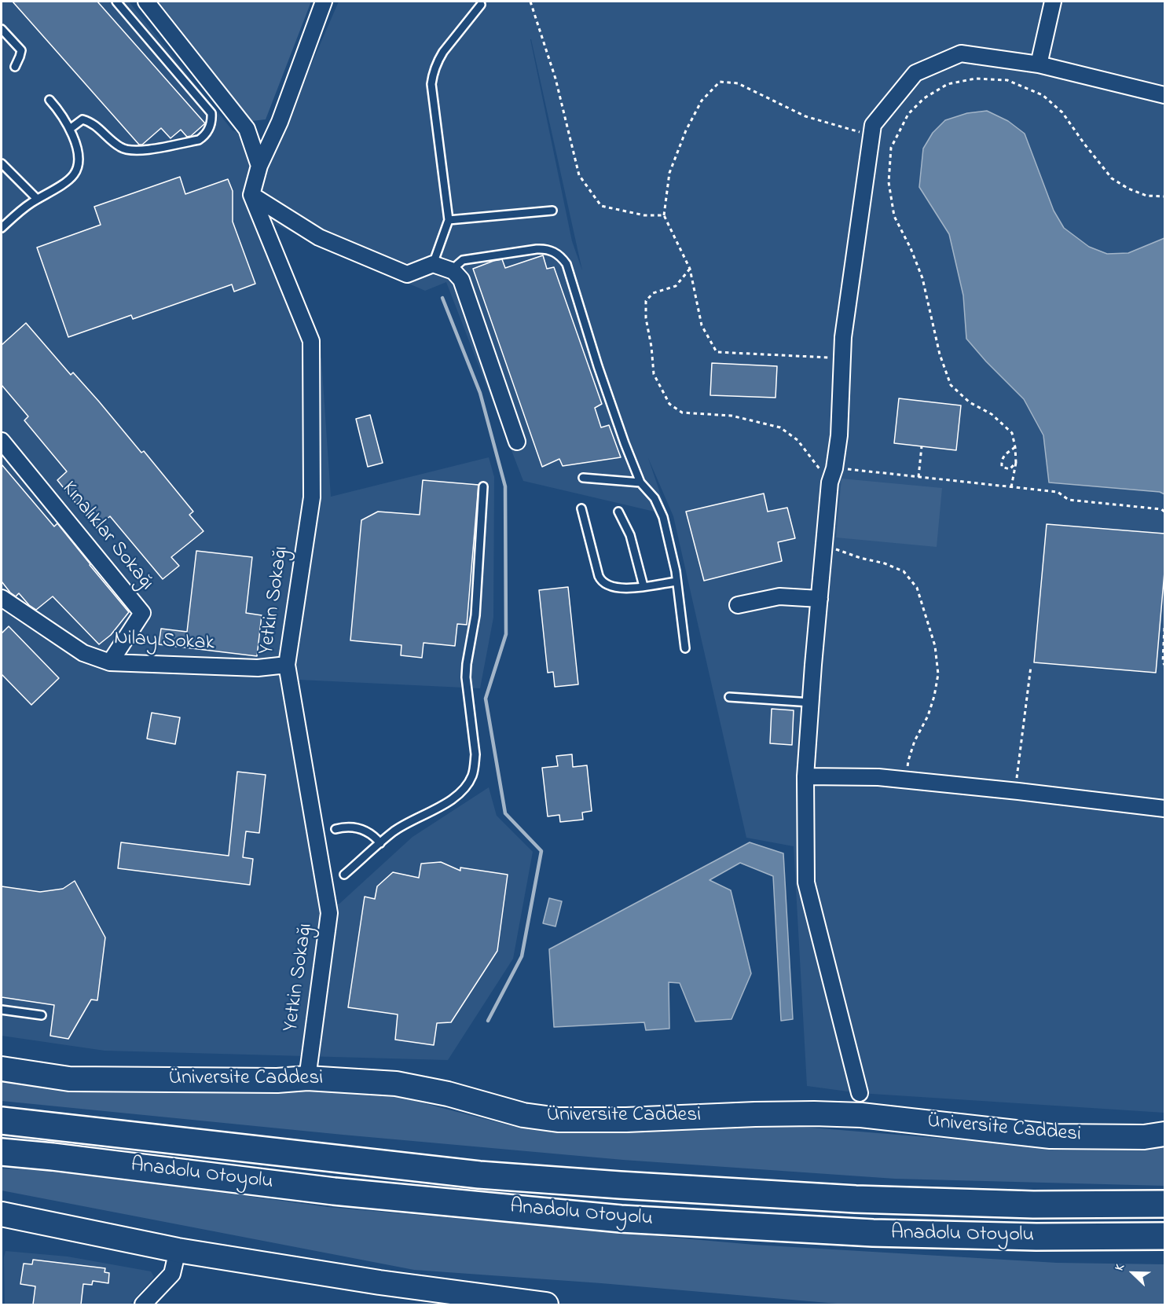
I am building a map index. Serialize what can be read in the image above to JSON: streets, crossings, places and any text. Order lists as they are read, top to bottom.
{
  "streets": {
    "highway": ["Anadolu Otoyolu"],
    "main road": ["Üniversite Caddesi"],
    "street": ["Kınalıklar Sokağı", "Yetkin Sokağı", "Nilay Sokak"]
  },
  "crossings": [
    ["Kınalıklar Sokağı", "Nilay Sokak"],
    ["Yetkin Sokağı", "Nilay Sokak"],
    ["Yetkin Sokağı", "Üniversite Caddesi"]
  ],
  "north": "top left"
}
